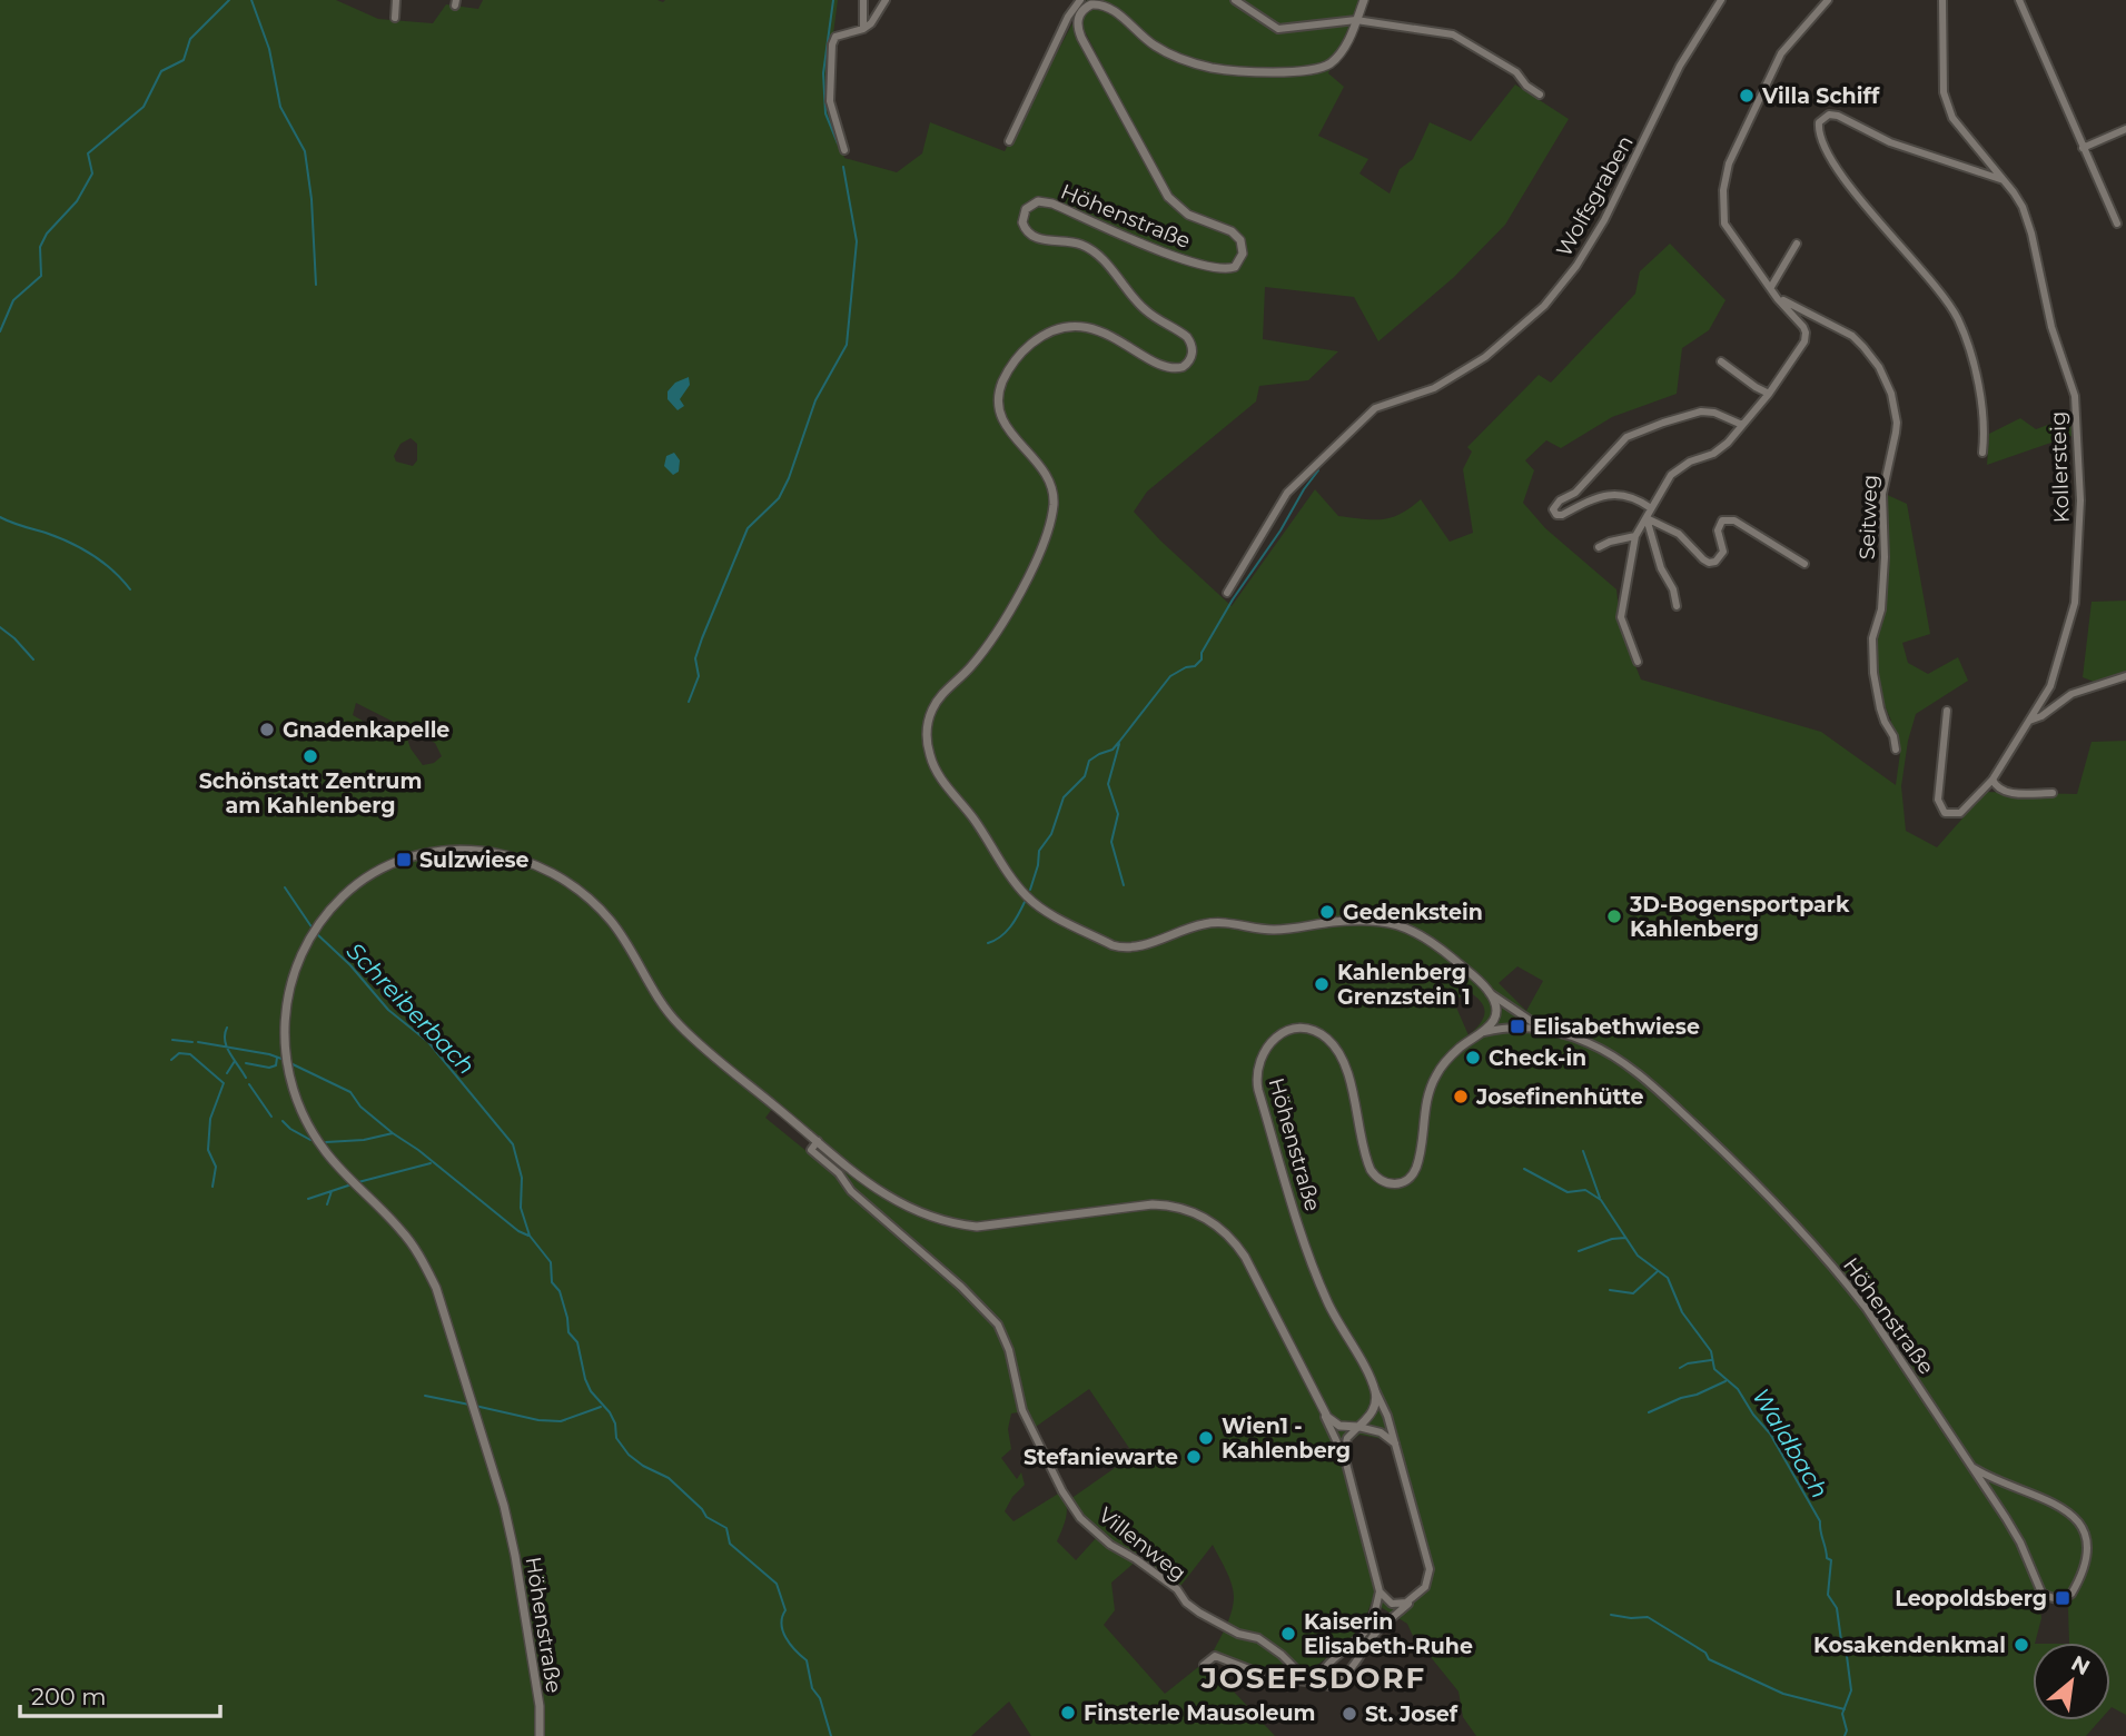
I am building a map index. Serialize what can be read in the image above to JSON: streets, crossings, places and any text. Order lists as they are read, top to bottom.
{
  "streets": {
    "street": [
      "Wolfsgraben",
      "Höhenstraße",
      "Kollersteig",
      "Seitweg",
      "Villenweg"
    ]
  },
  "crossings": [
    ["Höhenstraße", "Villenweg"]
  ],
  "districts": ["JOSEFSDORF"],
  "water": ["Schreiberbach", "Waldbach"],
  "places": {
    "other": [
      "Villa Schiff",
      "Gnadenkapelle",
      "Schönstatt Zentrum am Kahlenberg",
      "Gedenkstein",
      "3D-Bogensportpark Kahlenberg",
      "Kahlenberg Grenzstein 1",
      "Check-in",
      "Josefinenhütte",
      "Wien1 - Kahlenberg",
      "Stefaniewarte",
      "Kaiserin Elisabeth-Ruhe",
      "Kosakendenkmal",
      "Finsterle Mausoleum",
      "St. Josef"
    ],
    "transit": ["Sulzwiese", "Elisabethwiese", "Leopoldsberg"]
  },
  "scale_bar": "200 m",
  "north": "top right"
}
